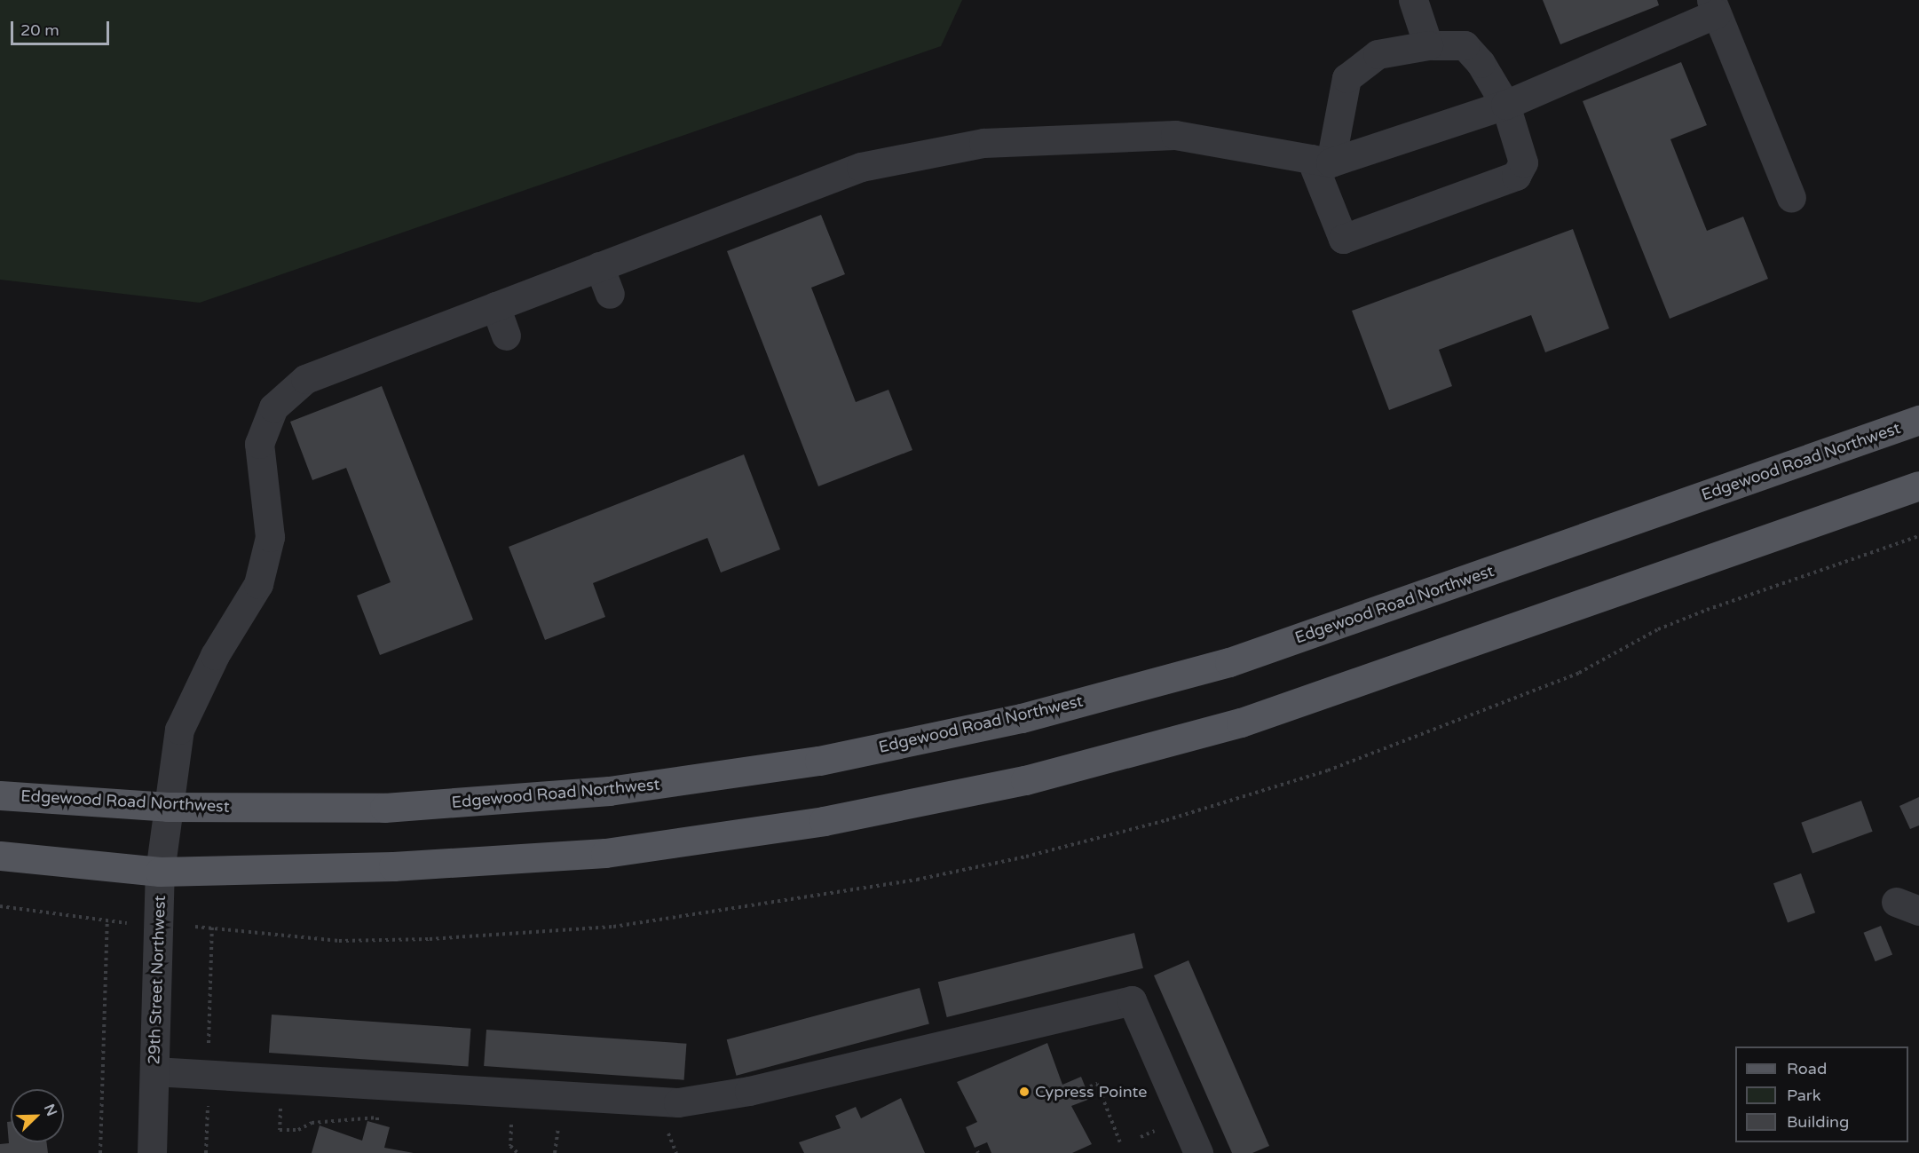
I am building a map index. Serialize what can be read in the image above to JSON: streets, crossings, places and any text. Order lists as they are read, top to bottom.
{
  "streets": {
    "main road": ["Edgewood Road Northwest"],
    "street": ["29th Street Northwest"]
  },
  "crossings": [
    ["Edgewood Road Northwest", "29th Street Northwest"]
  ],
  "places": ["Cypress Pointe"],
  "legend": ["Road", "Park", "Building"],
  "scale_bar": "20 m",
  "north": "top right"
}
